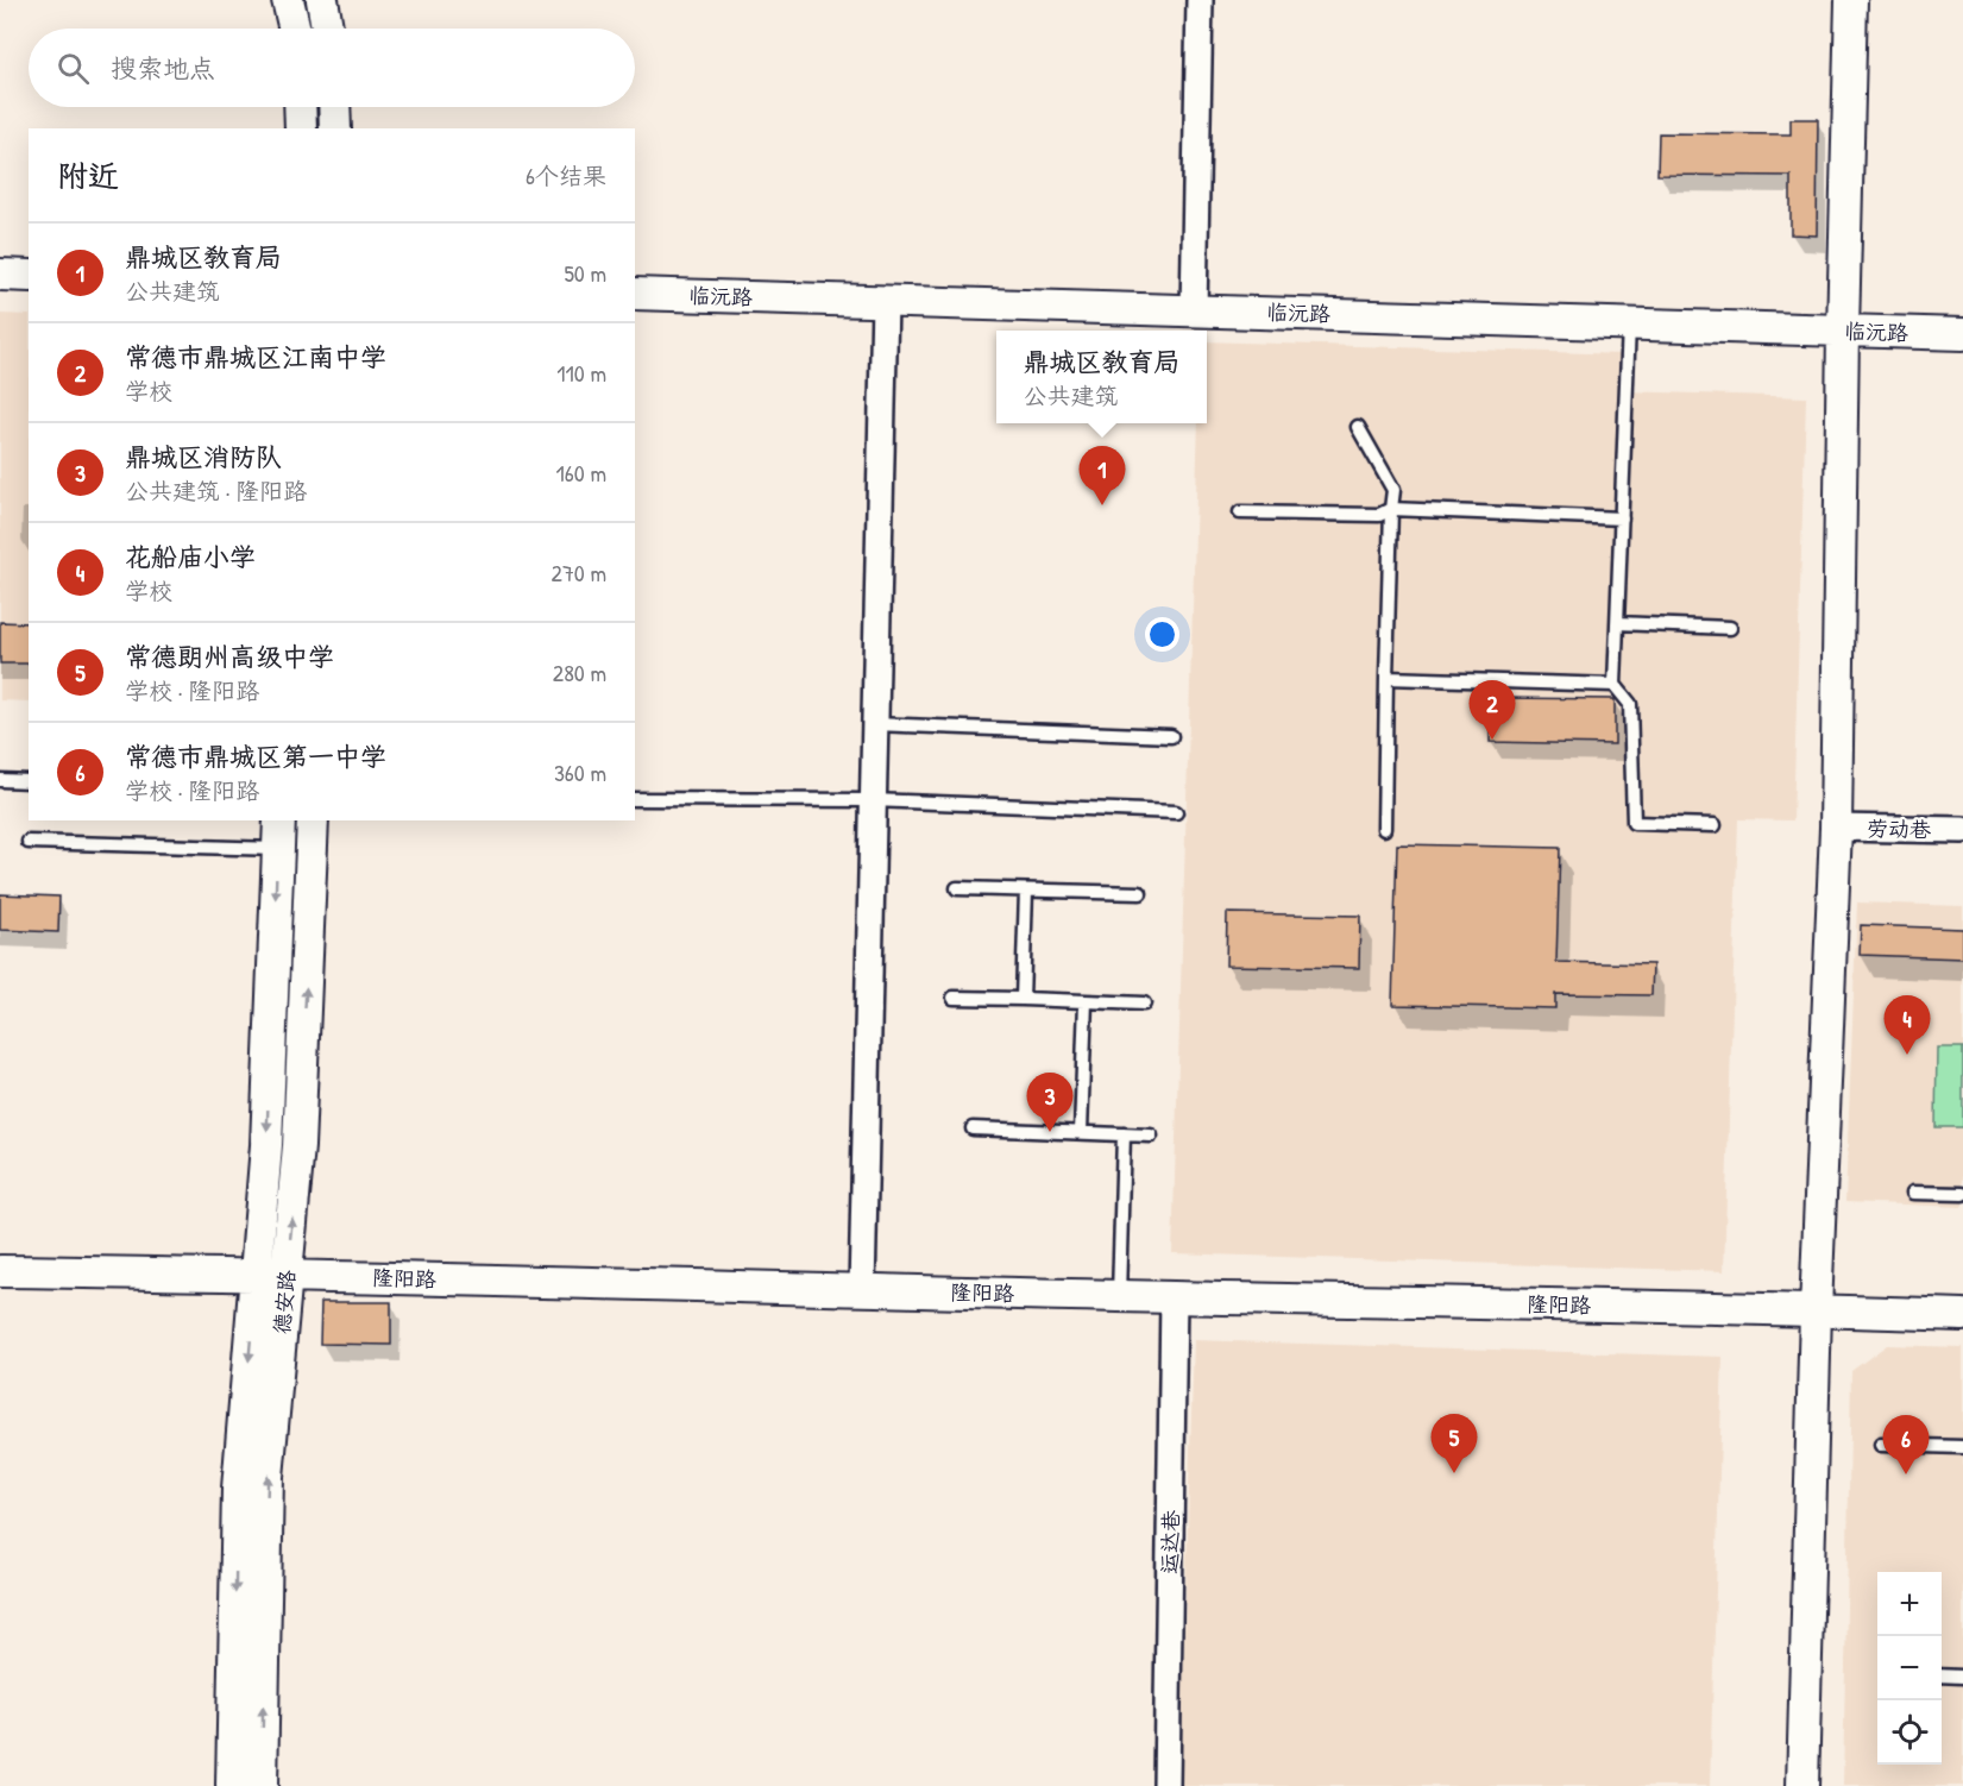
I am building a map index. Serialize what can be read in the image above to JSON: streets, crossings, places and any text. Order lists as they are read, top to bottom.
{
  "streets": {
    "street": [
      "临沅路",
      "劳动巷",
      "隆阳路",
      "德安路",
      "运达巷"
    ]
  },
  "crossings": [
    ["隆阳路", "德安路"],
    ["隆阳路", "运达巷"]
  ],
  "page": {
    "search": "搜索地点",
    "heading": ["附近", "6个结果"],
    "list": [
      {
        "mark": "1",
        "name": "鼎城区教育局",
        "note": "公共建筑",
        "value": "50 m"
      },
      {
        "mark": "2",
        "name": "常德市鼎城区江南中学",
        "note": "学校",
        "value": "110 m"
      },
      {
        "mark": "3",
        "name": "鼎城区消防队",
        "note": "公共建筑 · 隆阳路",
        "value": "160 m"
      },
      {
        "mark": "4",
        "name": "花船庙小学",
        "note": "学校",
        "value": "270 m"
      },
      {
        "mark": "5",
        "name": "常德朗州高级中学",
        "note": "学校 · 隆阳路",
        "value": "280 m"
      },
      {
        "mark": "6",
        "name": "常德市鼎城区第一中学",
        "note": "学校 · 隆阳路",
        "value": "360 m"
      }
    ],
    "popup": ["鼎城区教育局", "公共建筑"],
    "pins": [
      "1",
      "2",
      "4",
      "3",
      "5",
      "6"
    ],
    "map_buttons": ["+", "−"]
  }
}
